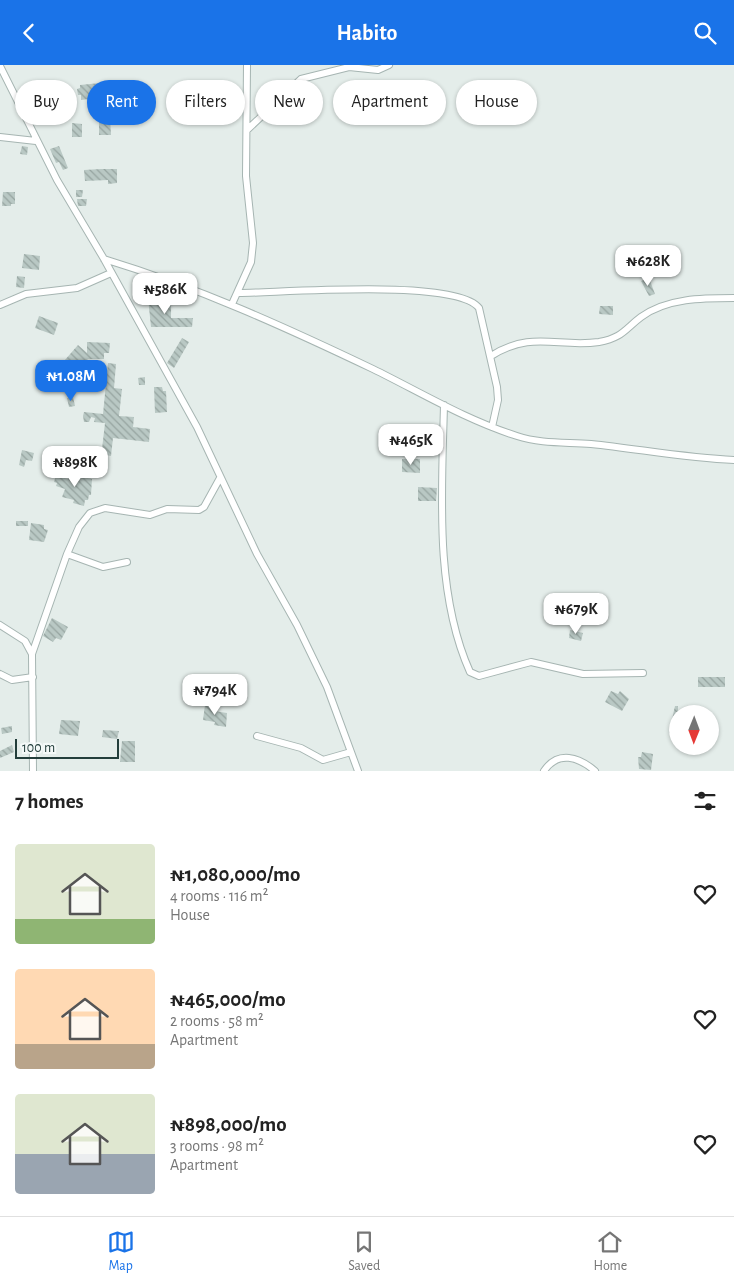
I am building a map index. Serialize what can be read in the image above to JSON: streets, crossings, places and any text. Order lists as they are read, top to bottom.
{
  "scale_bar": "100 m",
  "north": "bottom",
  "page": {
    "header": "Habito",
    "chip": [
      "Buy",
      "Rent",
      "Filters",
      "New",
      "Apartment",
      "House"
    ],
    "price": [
      "₦628K",
      "₦586K",
      "₦1.08M",
      "₦465K",
      "₦898K",
      "₦679K",
      "₦794K"
    ],
    "scale": "100 m",
    "heading": "7 homes",
    "list": [
      {
        "name": "₦1,080,000/mo",
        "note": "4 rooms · 116 m² · House"
      },
      {
        "name": "₦465,000/mo",
        "note": "2 rooms · 58 m² · Apartment"
      },
      {
        "name": "₦898,000/mo",
        "note": "3 rooms · 98 m² · Apartment"
      }
    ],
    "tabs": ["Map", "Saved", "Home"]
  }
}
